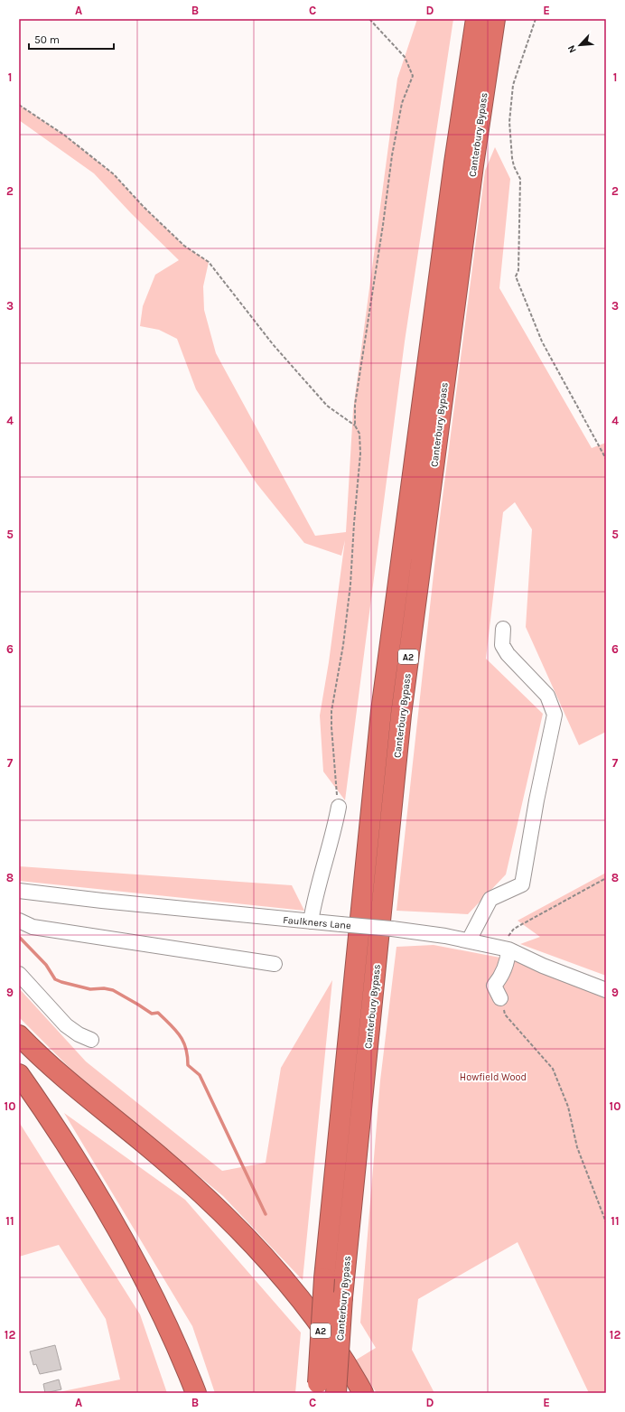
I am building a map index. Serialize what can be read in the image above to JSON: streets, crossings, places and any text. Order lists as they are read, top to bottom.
{
  "streets": {
    "highway": ["Canterbury Bypass", "A2"],
    "street": ["Faulkners Lane"]
  },
  "parks": ["Howfield Wood"],
  "scale_bar": "50 m",
  "north": "bottom left",
  "grid": {
    "columns": [
      "A",
      "B",
      "C",
      "D",
      "E"
    ],
    "rows": [
      "1",
      "2",
      "3",
      "4",
      "5",
      "6",
      "7",
      "8",
      "9",
      "10",
      "11",
      "12"
    ]
  }
}
